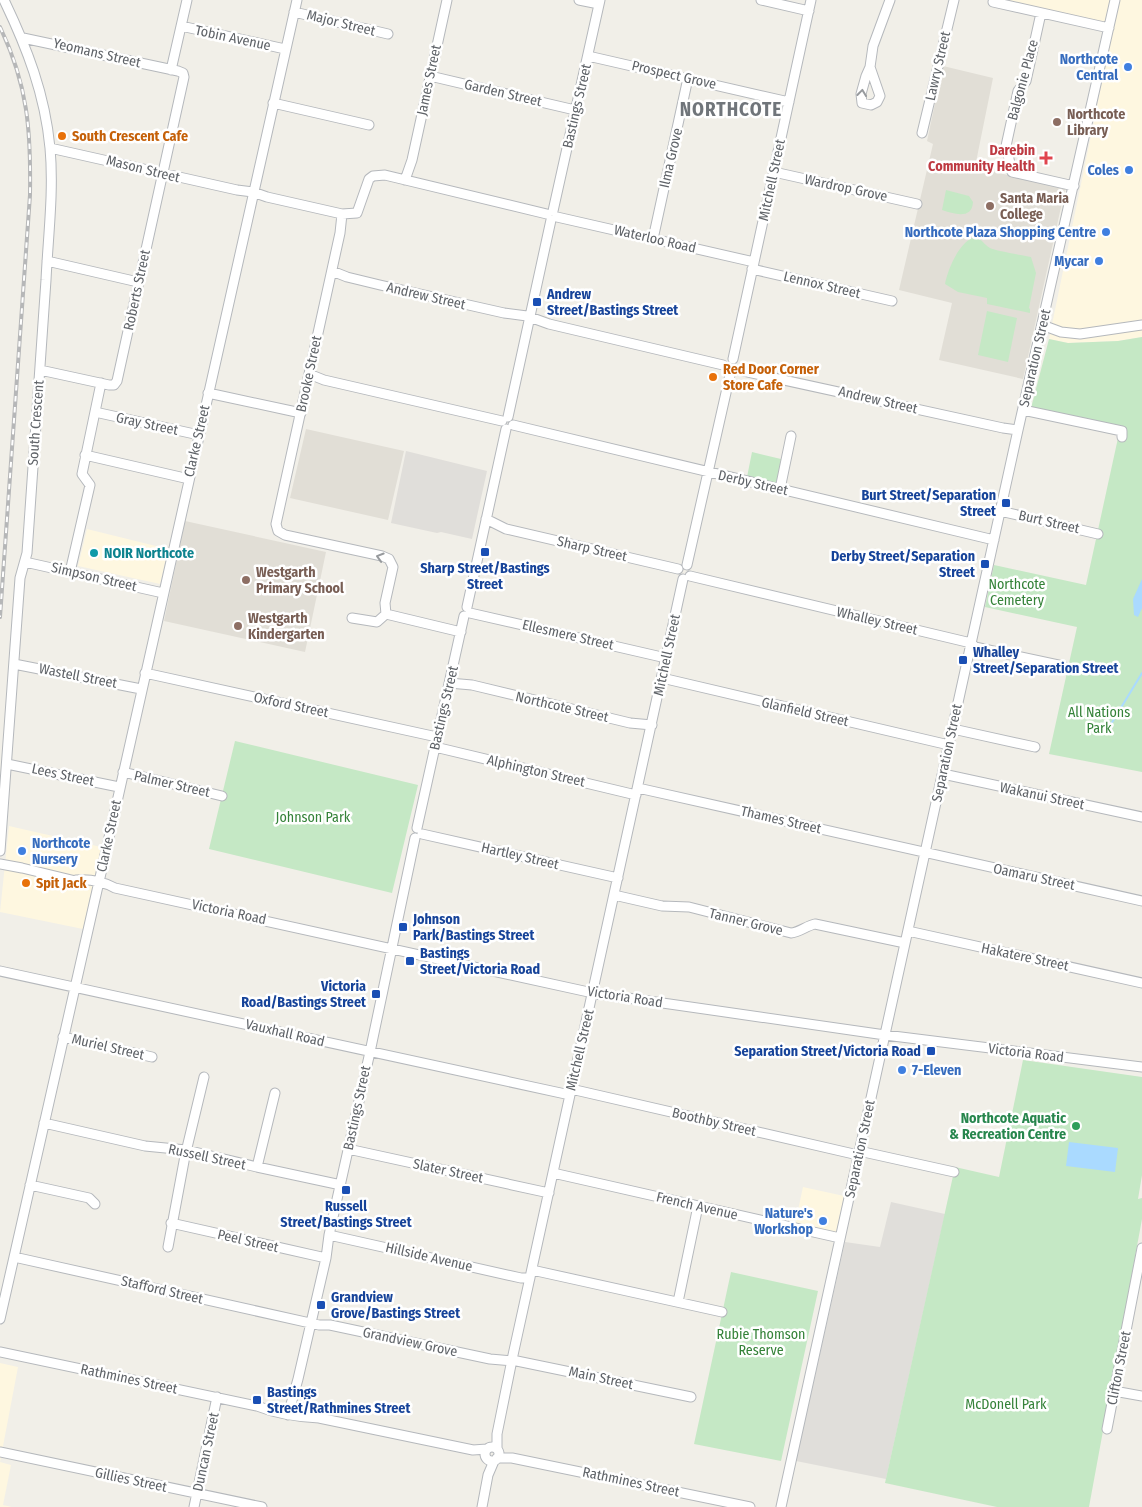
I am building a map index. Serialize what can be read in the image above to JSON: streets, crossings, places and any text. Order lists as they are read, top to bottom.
{
  "streets": {
    "street": [
      "Major Street",
      "Tobin Avenue",
      "Yeomans Street",
      "Lawry Street",
      "Prospect Grove",
      "James Street",
      "Balgonie Place",
      "Garden Street",
      "Bastings Street",
      "Ilma Grove",
      "Mason Street",
      "Mitchell Street",
      "Wardrop Grove",
      "Waterloo Road",
      "Lennox Street",
      "Roberts Street",
      "Andrew Street",
      "Separation Street",
      "Brooke Street",
      "South Crescent",
      "Gray Street",
      "Clarke Street",
      "Derby Street",
      "Burt Street",
      "Sharp Street",
      "Simpson Street",
      "Whalley Street",
      "Ellesmere Street",
      "Wastell Street",
      "Oxford Street",
      "Northcote Street",
      "Glanfield Street",
      "Alphington Street",
      "Lees Street",
      "Palmer Street",
      "Wakanui Street",
      "Thames Street",
      "Hartley Street",
      "Oamaru Street",
      "Victoria Road",
      "Tanner Grove",
      "Hakatere Street",
      "Vauxhall Road",
      "Muriel Street",
      "Boothby Street",
      "Russell Street",
      "Slater Street",
      "French Avenue",
      "Peel Street",
      "Hillside Avenue",
      "Stafford Street",
      "Grandview Grove",
      "Clifton Street",
      "Main Street",
      "Rathmines Street",
      "Duncan Street",
      "Gillies Street"
    ]
  },
  "crossings": [
    ["Major Street", "Clarke Street"],
    ["Tobin Avenue", "Clarke Street"],
    ["Yeomans Street", "Roberts Street"],
    ["Yeomans Street", "South Crescent"],
    ["Prospect Grove", "Bastings Street"],
    ["Prospect Grove", "Ilma Grove"],
    ["Prospect Grove", "Mitchell Street"],
    ["James Street", "Garden Street"],
    ["James Street", "Waterloo Road"],
    ["Balgonie Place", "Separation Street"],
    ["Garden Street", "Bastings Street"],
    ["Bastings Street", "Waterloo Road"],
    ["Bastings Street", "Andrew Street"],
    ["Bastings Street", "Derby Street"],
    ["Bastings Street", "Sharp Street"],
    ["Bastings Street", "Ellesmere Street"],
    ["Bastings Street", "Oxford Street"],
    ["Bastings Street", "Northcote Street"],
    ["Bastings Street", "Alphington Street"],
    ["Bastings Street", "Hartley Street"],
    ["Bastings Street", "Victoria Road"],
    ["Bastings Street", "Vauxhall Road"],
    ["Bastings Street", "Russell Street"],
    ["Bastings Street", "Slater Street"],
    ["Bastings Street", "Peel Street"],
    ["Bastings Street", "Hillside Avenue"],
    ["Bastings Street", "Stafford Street"],
    ["Bastings Street", "Grandview Grove"],
    ["Bastings Street", "Rathmines Street"],
    ["Ilma Grove", "Waterloo Road"],
    ["Mason Street", "Waterloo Road"],
    ["Mason Street", "Roberts Street"],
    ["Mason Street", "Brooke Street"],
    ["Mason Street", "South Crescent"],
    ["Mason Street", "Clarke Street"],
    ["Mitchell Street", "Wardrop Grove"],
    ["Mitchell Street", "Waterloo Road"],
    ["Mitchell Street", "Lennox Street"],
    ["Mitchell Street", "Andrew Street"],
    ["Mitchell Street", "Whalley Street"],
    ["Mitchell Street", "Ellesmere Street"],
    ["Mitchell Street", "Northcote Street"],
    ["Mitchell Street", "Glanfield Street"],
    ["Mitchell Street", "Alphington Street"],
    ["Mitchell Street", "Thames Street"],
    ["Mitchell Street", "Hartley Street"],
    ["Mitchell Street", "Victoria Road"],
    ["Mitchell Street", "Tanner Grove"],
    ["Mitchell Street", "Vauxhall Road"],
    ["Mitchell Street", "Boothby Street"],
    ["Mitchell Street", "Slater Street"],
    ["Mitchell Street", "French Avenue"],
    ["Mitchell Street", "Hillside Avenue"],
    ["Mitchell Street", "Grandview Grove"],
    ["Mitchell Street", "Main Street"],
    ["Mitchell Street", "Rathmines Street"],
    ["Waterloo Road", "Lennox Street"],
    ["Waterloo Road", "Brooke Street"],
    ["Andrew Street", "Separation Street"],
    ["Andrew Street", "Brooke Street"],
    ["Separation Street", "Derby Street"],
    ["Separation Street", "Burt Street"],
    ["Separation Street", "Whalley Street"],
    ["Separation Street", "Glanfield Street"],
    ["Separation Street", "Wakanui Street"],
    ["Separation Street", "Thames Street"],
    ["Separation Street", "Oamaru Street"],
    ["Separation Street", "Victoria Road"],
    ["Separation Street", "Tanner Grove"],
    ["Separation Street", "Hakatere Street"],
    ["Separation Street", "Boothby Street"],
    ["Separation Street", "French Avenue"],
    ["Brooke Street", "Derby Street"],
    ["South Crescent", "Simpson Street"],
    ["South Crescent", "Wastell Street"],
    ["South Crescent", "Lees Street"],
    ["Gray Street", "Clarke Street"],
    ["Clarke Street", "Simpson Street"],
    ["Clarke Street", "Wastell Street"],
    ["Clarke Street", "Oxford Street"],
    ["Clarke Street", "Lees Street"],
    ["Clarke Street", "Palmer Street"],
    ["Clarke Street", "Victoria Road"],
    ["Clarke Street", "Vauxhall Road"],
    ["Clarke Street", "Muriel Street"],
    ["Clarke Street", "Russell Street"],
    ["Clarke Street", "Stafford Street"],
    ["Alphington Street", "Thames Street"],
    ["Thames Street", "Oamaru Street"],
    ["Vauxhall Road", "Boothby Street"],
    ["Stafford Street", "Grandview Grove"],
    ["Grandview Grove", "Main Street"],
    ["Rathmines Street", "Duncan Street"],
    ["Duncan Street", "Gillies Street"]
  ],
  "districts": ["NORTHCOTE"],
  "parks": [
    "Northcote Cemetery",
    "All Nations Park",
    "Johnson Park",
    "Rubie Thomson Reserve",
    "McDonell Park"
  ],
  "places": {
    "other": [
      "Northcote Central",
      "Northcote Library",
      "South Crescent Cafe",
      "Coles",
      "Santa Maria College",
      "Northcote Plaza Shopping Centre",
      "Mycar",
      "Red Door Corner Store Cafe",
      "NOIR Northcote",
      "Westgarth Primary School",
      "Westgarth Kindergarten",
      "Northcote Nursery",
      "Spit Jack",
      "7-Eleven",
      "Northcote Aquatic & Recreation Centre",
      "Nature's Workshop"
    ],
    "health": ["Darebin Community Health"],
    "transit": [
      "Andrew Street/Bastings Street",
      "Burt Street/Separation Street",
      "Sharp Street/Bastings Street",
      "Derby Street/Separation Street",
      "Whalley Street/Separation Street",
      "Johnson Park/Bastings Street",
      "Bastings Street/Victoria Road",
      "Victoria Road/Bastings Street",
      "Separation Street/Victoria Road",
      "Russell Street/Bastings Street",
      "Grandview Grove/Bastings Street",
      "Bastings Street/Rathmines Street"
    ]
  }
}
